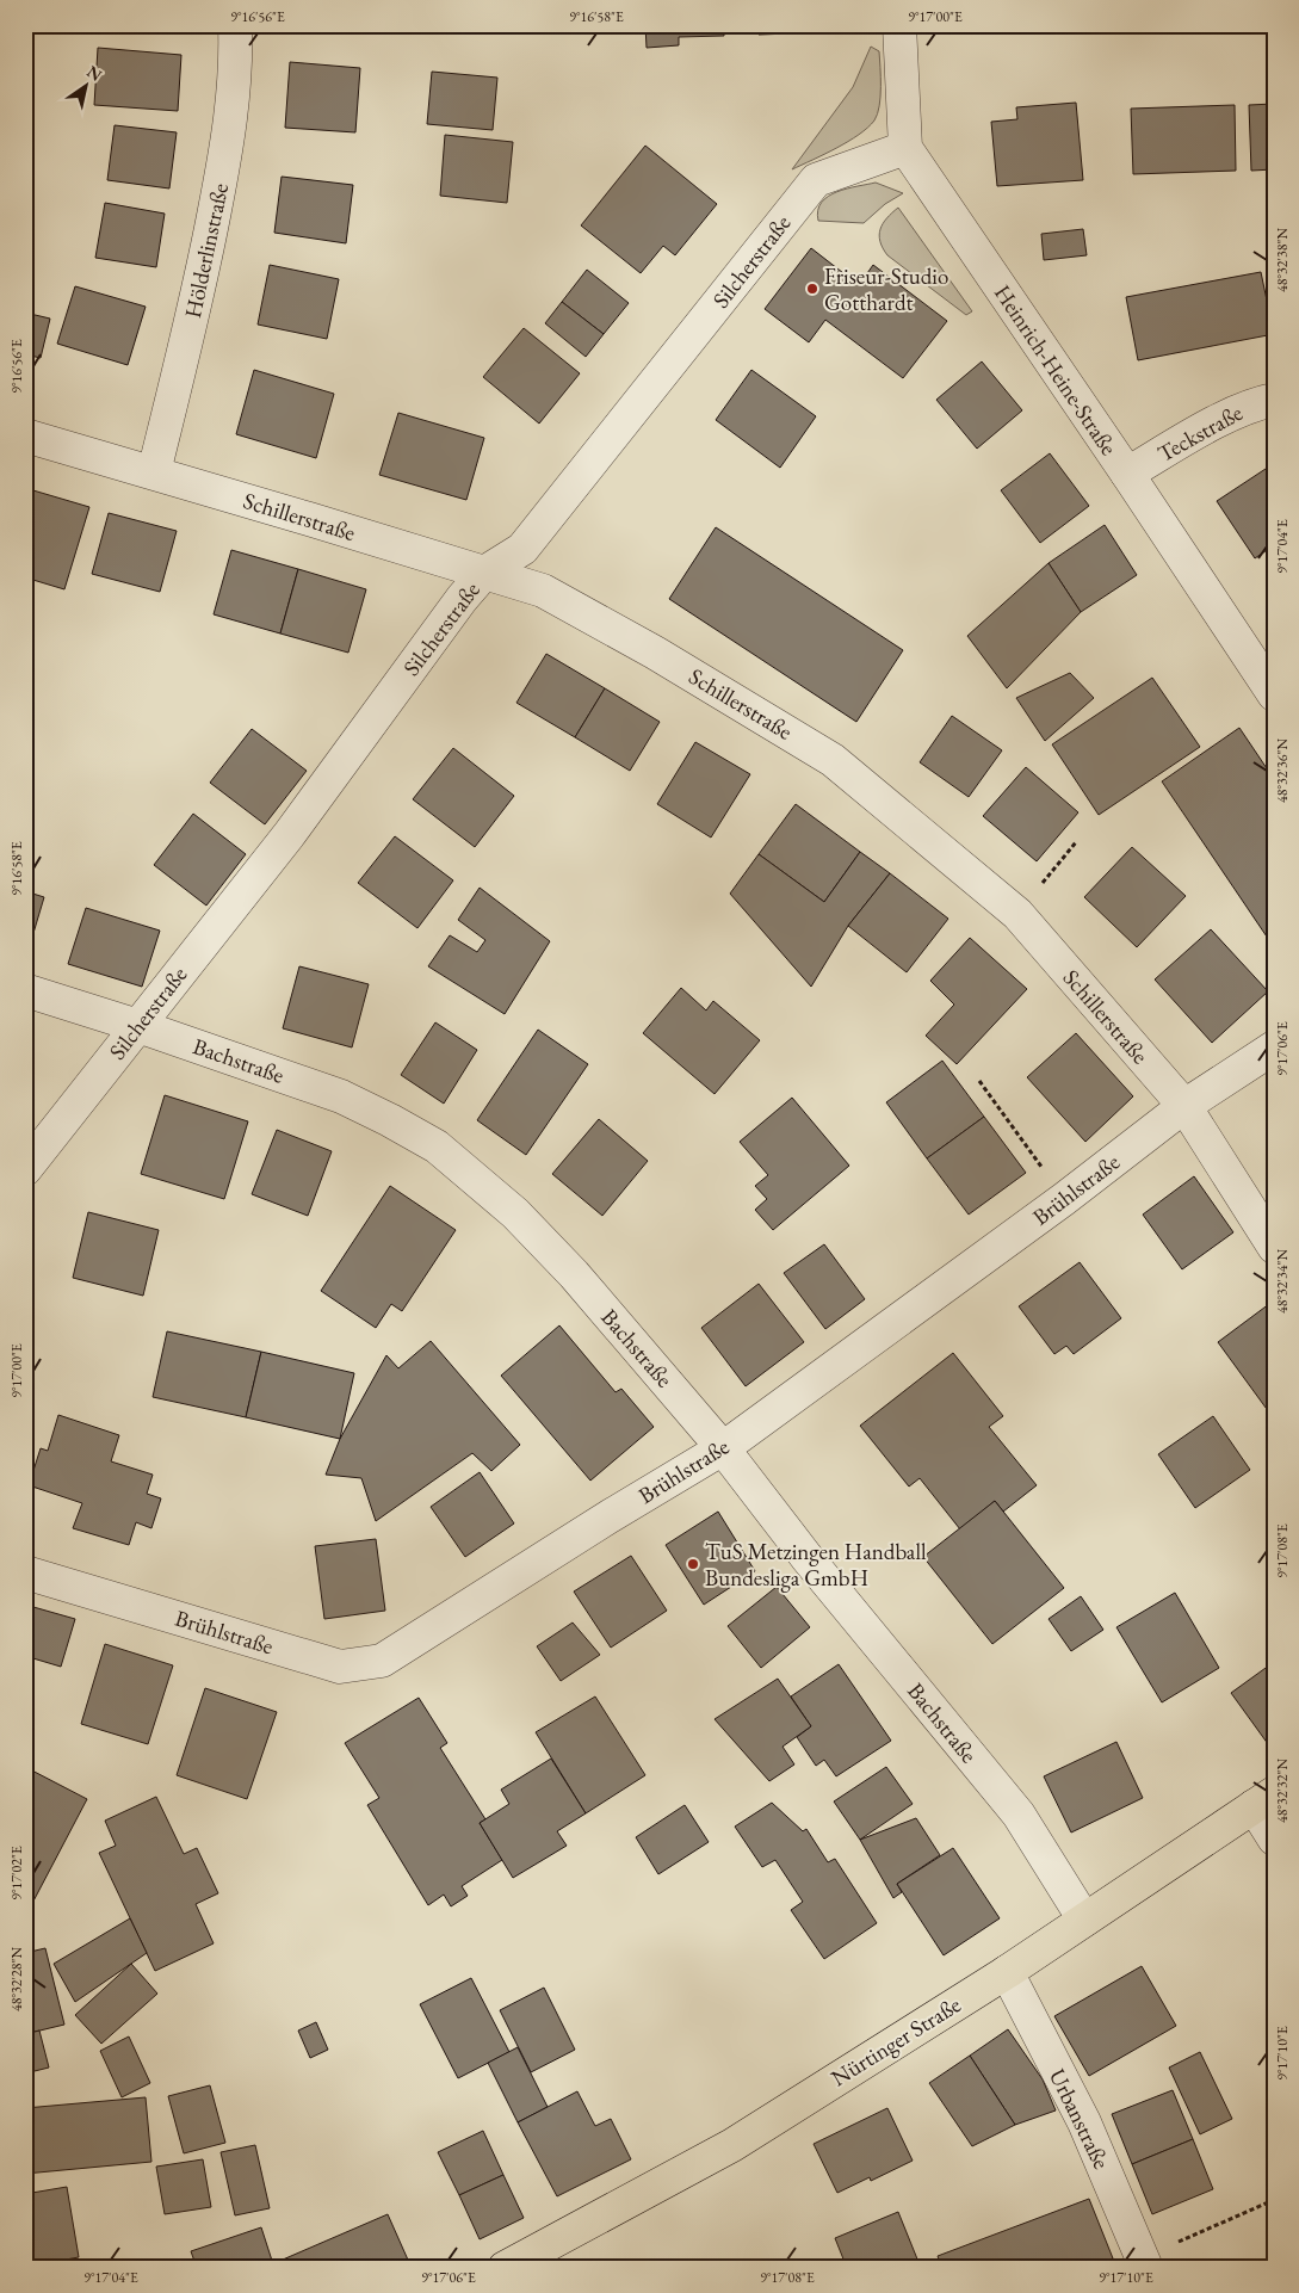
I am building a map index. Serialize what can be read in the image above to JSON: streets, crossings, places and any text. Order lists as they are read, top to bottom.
{
  "streets": {
    "main road": ["Nürtinger Straße"],
    "street": [
      "Hölderlinstraße",
      "Silcherstraße",
      "Heinrich-Heine-Straße",
      "Teckstraße",
      "Schillerstraße",
      "Bachstraße",
      "Brühlstraße",
      "Urbanstraße"
    ]
  },
  "crossings": [
    ["Hölderlinstraße", "Schillerstraße"],
    ["Silcherstraße", "Heinrich-Heine-Straße"],
    ["Silcherstraße", "Schillerstraße"],
    ["Silcherstraße", "Bachstraße"],
    ["Heinrich-Heine-Straße", "Teckstraße"],
    ["Schillerstraße", "Brühlstraße"],
    ["Bachstraße", "Brühlstraße"],
    ["Bachstraße", "Nürtinger Straße"],
    ["Nürtinger Straße", "Urbanstraße"]
  ],
  "places": ["Friseur-Studio Gotthardt", "TuS Metzingen Handball Bundesliga GmbH"],
  "north": "top right",
  "coordinates": [
    "9°16'56\"E",
    "9°16'58\"E",
    "9°17'00\"E",
    "48°32'38\"N",
    "9°17'04\"E",
    "48°32'36\"N",
    "9°17'06\"E",
    "48°32'34\"N",
    "9°17'08\"E",
    "48°32'32\"N",
    "9°17'02\"E",
    "48°32'28\"N",
    "9°17'10\"E"
  ]
}
